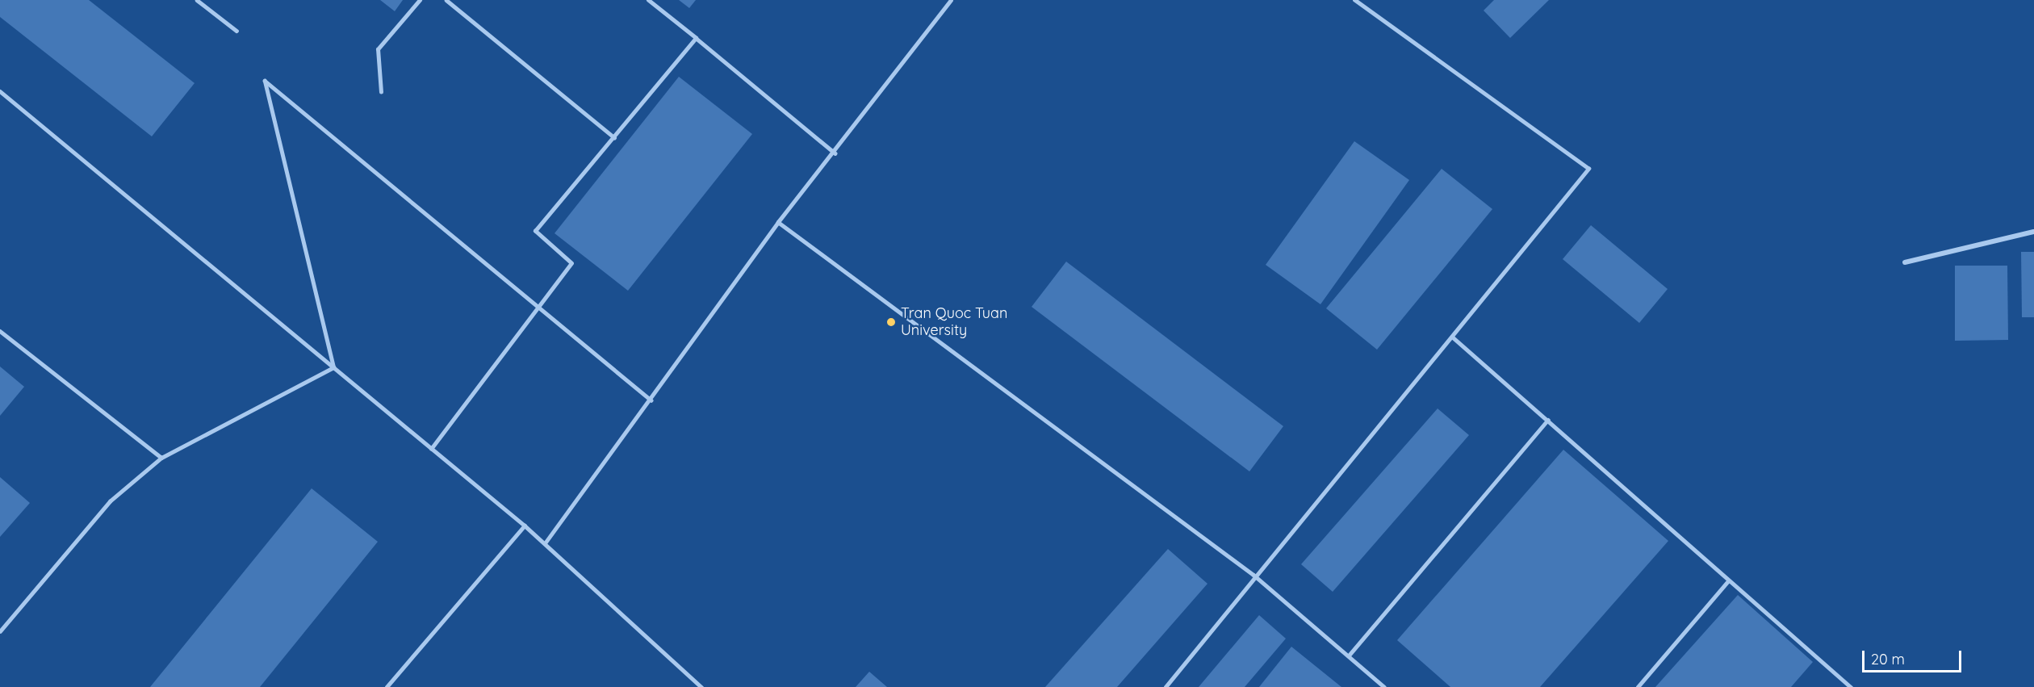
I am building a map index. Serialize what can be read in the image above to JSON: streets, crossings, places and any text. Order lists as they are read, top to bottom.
{
  "places": ["Tran Quoc Tuan University"],
  "scale_bar": "20 m"
}
